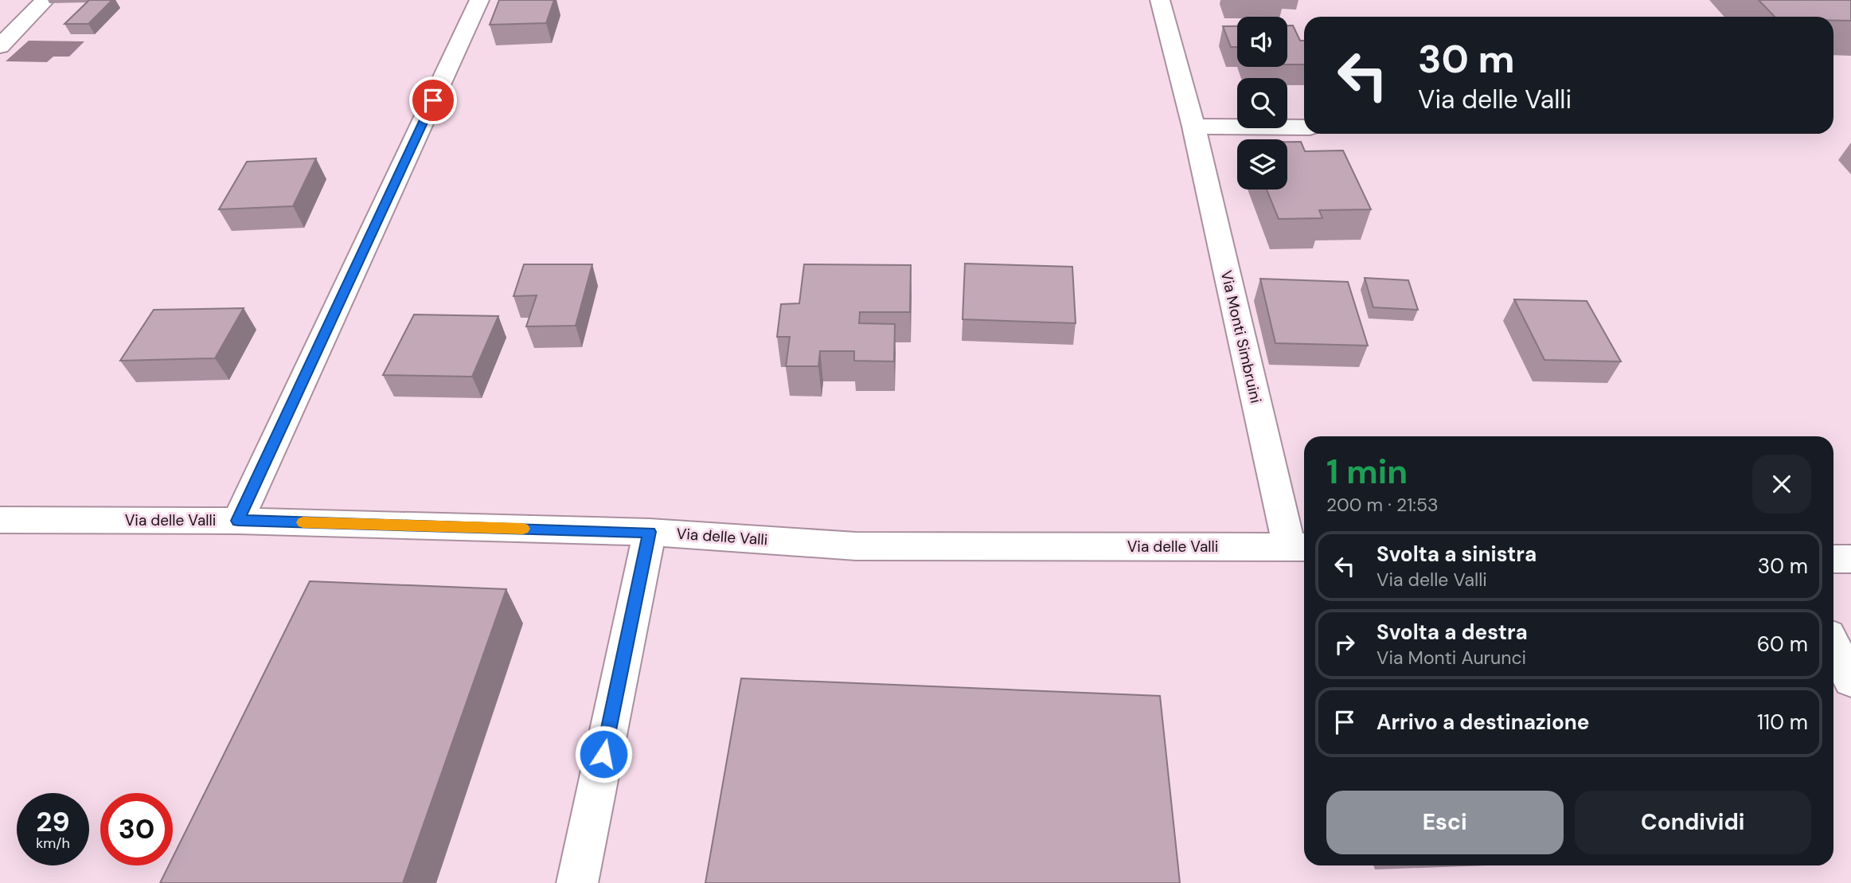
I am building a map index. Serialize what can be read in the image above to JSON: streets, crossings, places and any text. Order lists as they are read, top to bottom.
{
  "streets": {
    "street": ["Via Monti Simbruini", "Via delle Valli"]
  },
  "crossings": [
    ["Via Monti Simbruini", "Via delle Valli"]
  ],
  "page": {
    "turn": ["30 m", "Via delle Valli"],
    "heading": ["1 min", "200 m · 21:53"],
    "list": [
      {
        "name": "Svolta a sinistra",
        "note": "Via delle Valli",
        "value": "30 m"
      },
      {
        "name": "Svolta a destra",
        "note": "Via Monti Aurunci",
        "value": "60 m"
      },
      {
        "name": "Arrivo a destinazione",
        "value": "110 m"
      }
    ],
    "buttons": ["Esci", "Condividi"],
    "speed": "29 km/h",
    "limit": "30"
  }
}
